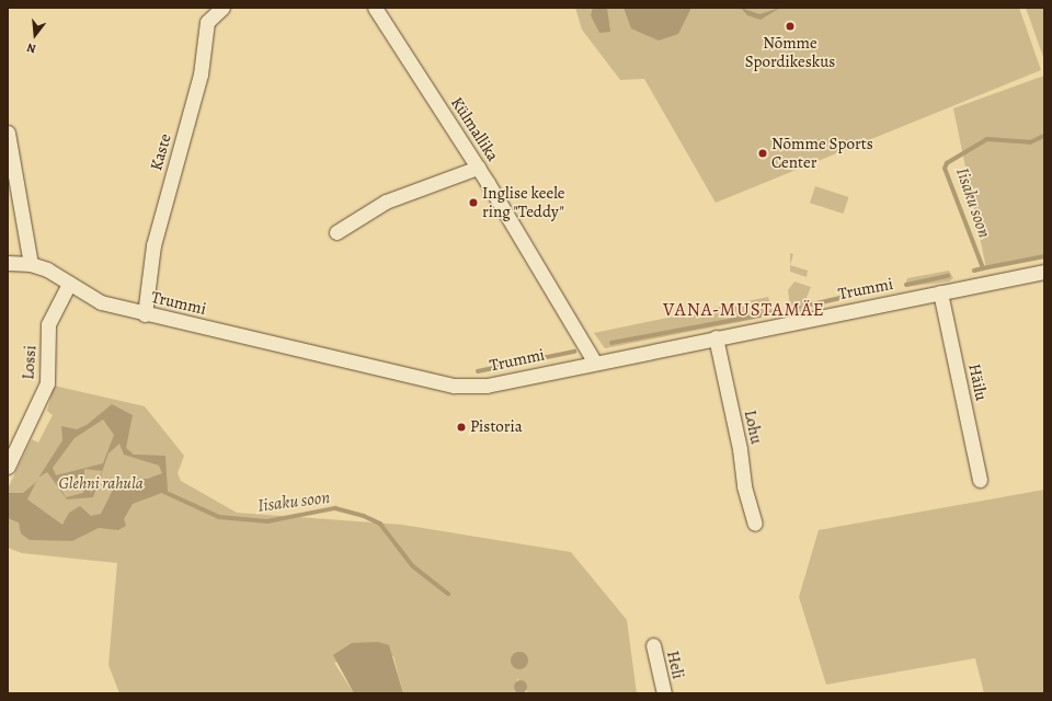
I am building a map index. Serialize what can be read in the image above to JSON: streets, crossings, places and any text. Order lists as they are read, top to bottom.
{
  "streets": {
    "street": [
      "Külmallika",
      "Kaste",
      "Trummi",
      "Lossi",
      "Häilu",
      "Lohu",
      "Heli"
    ]
  },
  "crossings": [
    ["Külmallika", "Trummi"],
    ["Kaste", "Trummi"],
    ["Trummi", "Lossi"],
    ["Trummi", "Häilu"],
    ["Trummi", "Lohu"]
  ],
  "districts": ["VANA-MUSTAMÄE"],
  "water": ["Iisaku soon"],
  "parks": ["Glehni rahula"],
  "places": [
    "Nõmme Spordikeskus",
    "Nõmme Sports Center",
    "Inglise keele ring \"Teddy\"",
    "Pistoria"
  ],
  "north": "bottom"
}
